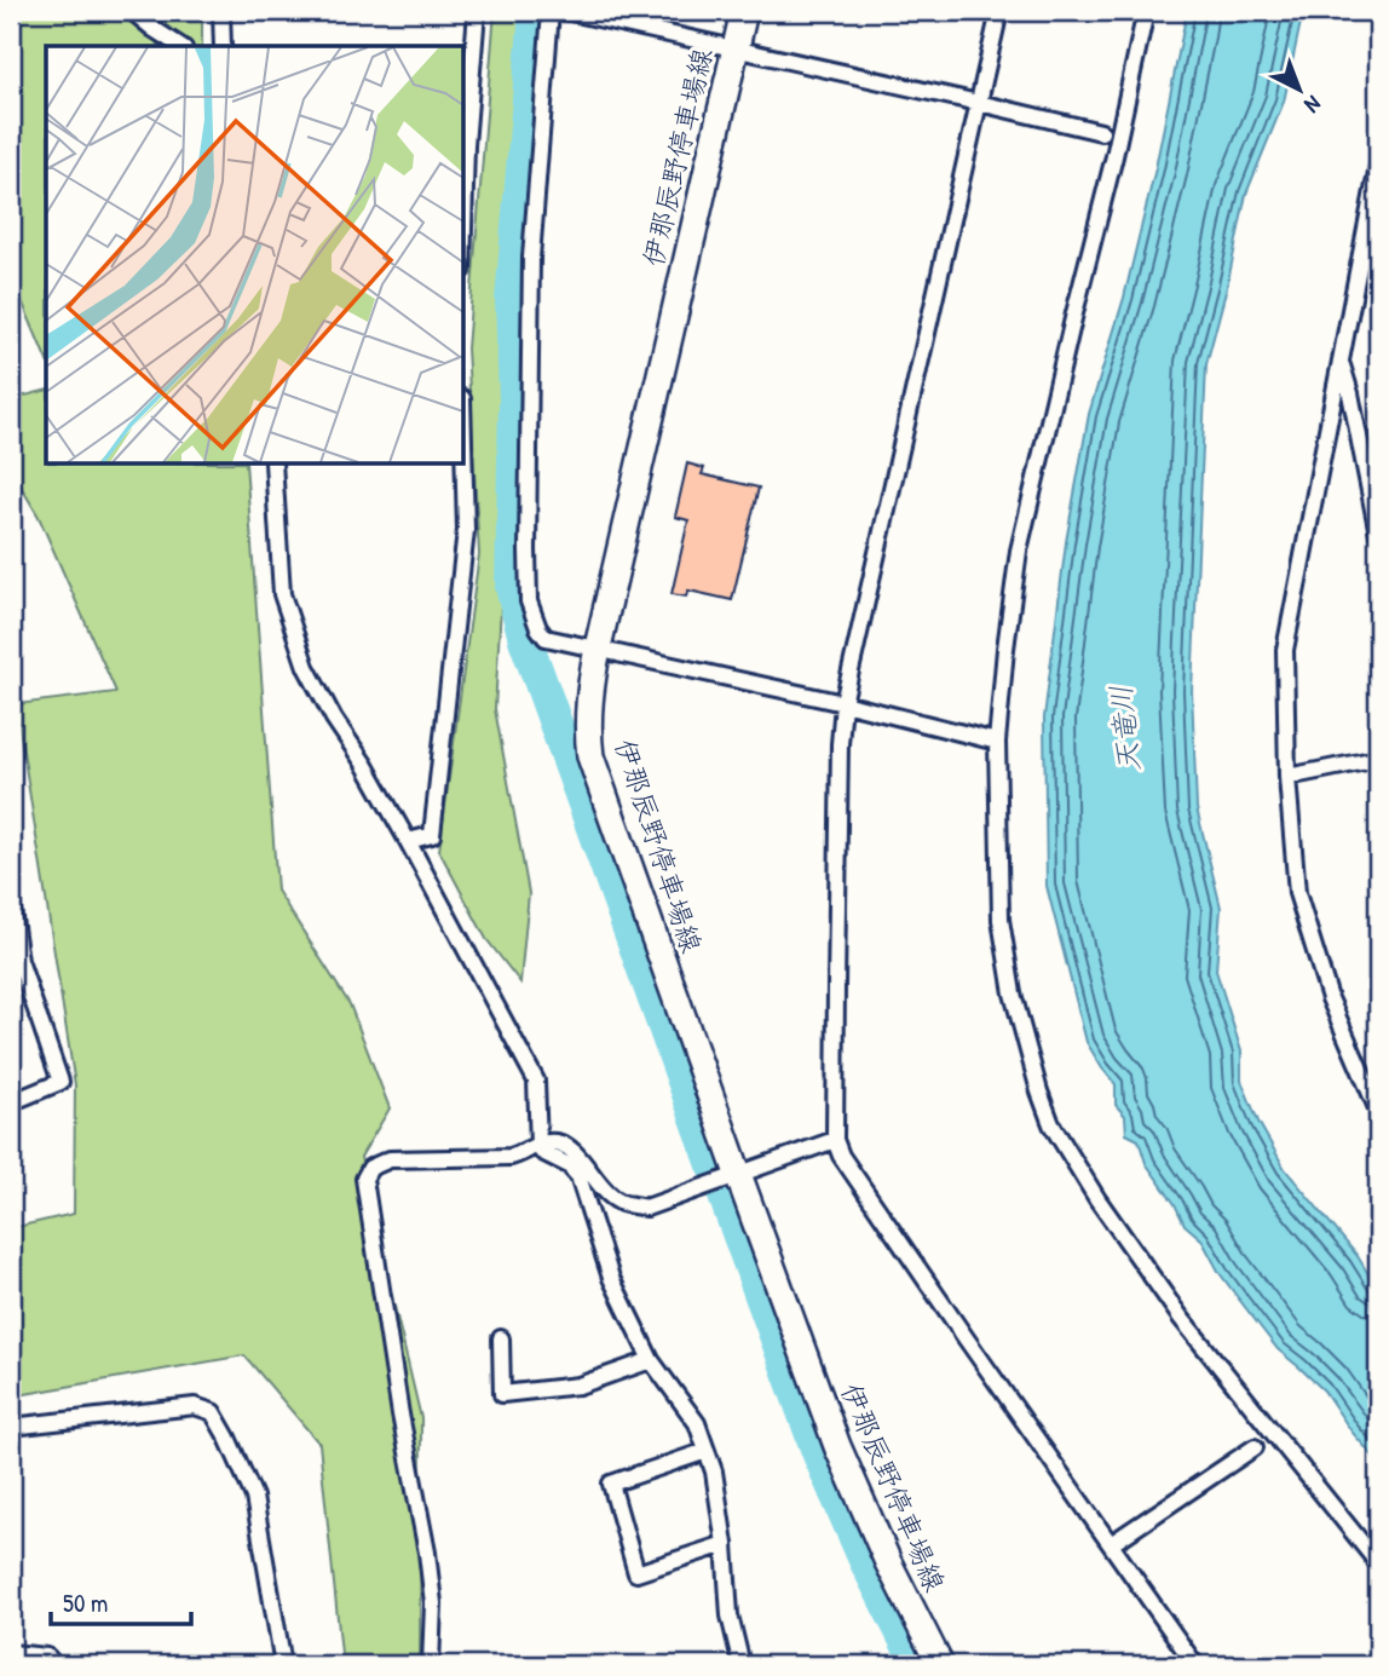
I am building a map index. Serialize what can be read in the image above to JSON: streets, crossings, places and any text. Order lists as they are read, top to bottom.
{
  "streets": {
    "main road": ["伊那辰野停車場線"]
  },
  "water": ["天竜川"],
  "scale_bar": "50 m",
  "north": "bottom right"
}
